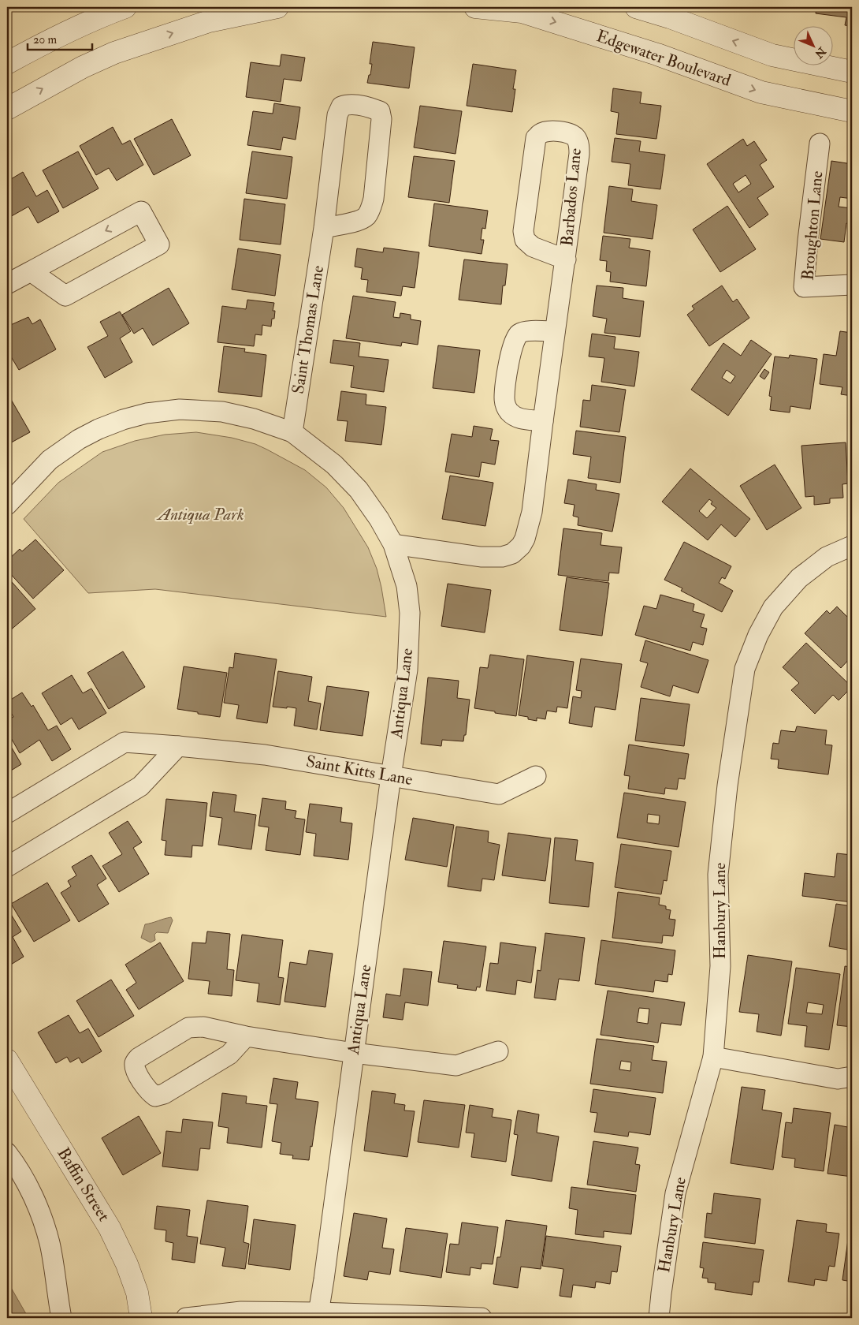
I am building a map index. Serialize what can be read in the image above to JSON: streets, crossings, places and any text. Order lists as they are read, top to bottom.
{
  "streets": {
    "street": [
      "Edgewater Boulevard",
      "Barbados Lane",
      "Broughton Lane",
      "Saint Thomas Lane",
      "Antiqua Lane",
      "Saint Kitts Lane",
      "Hanbury Lane",
      "Baffin Street"
    ]
  },
  "crossings": [
    ["Barbados Lane", "Antiqua Lane"],
    ["Saint Thomas Lane", "Antiqua Lane"],
    ["Antiqua Lane", "Saint Kitts Lane"]
  ],
  "parks": ["Antiqua Park"],
  "scale_bar": "20 m",
  "north": "bottom right"
}
